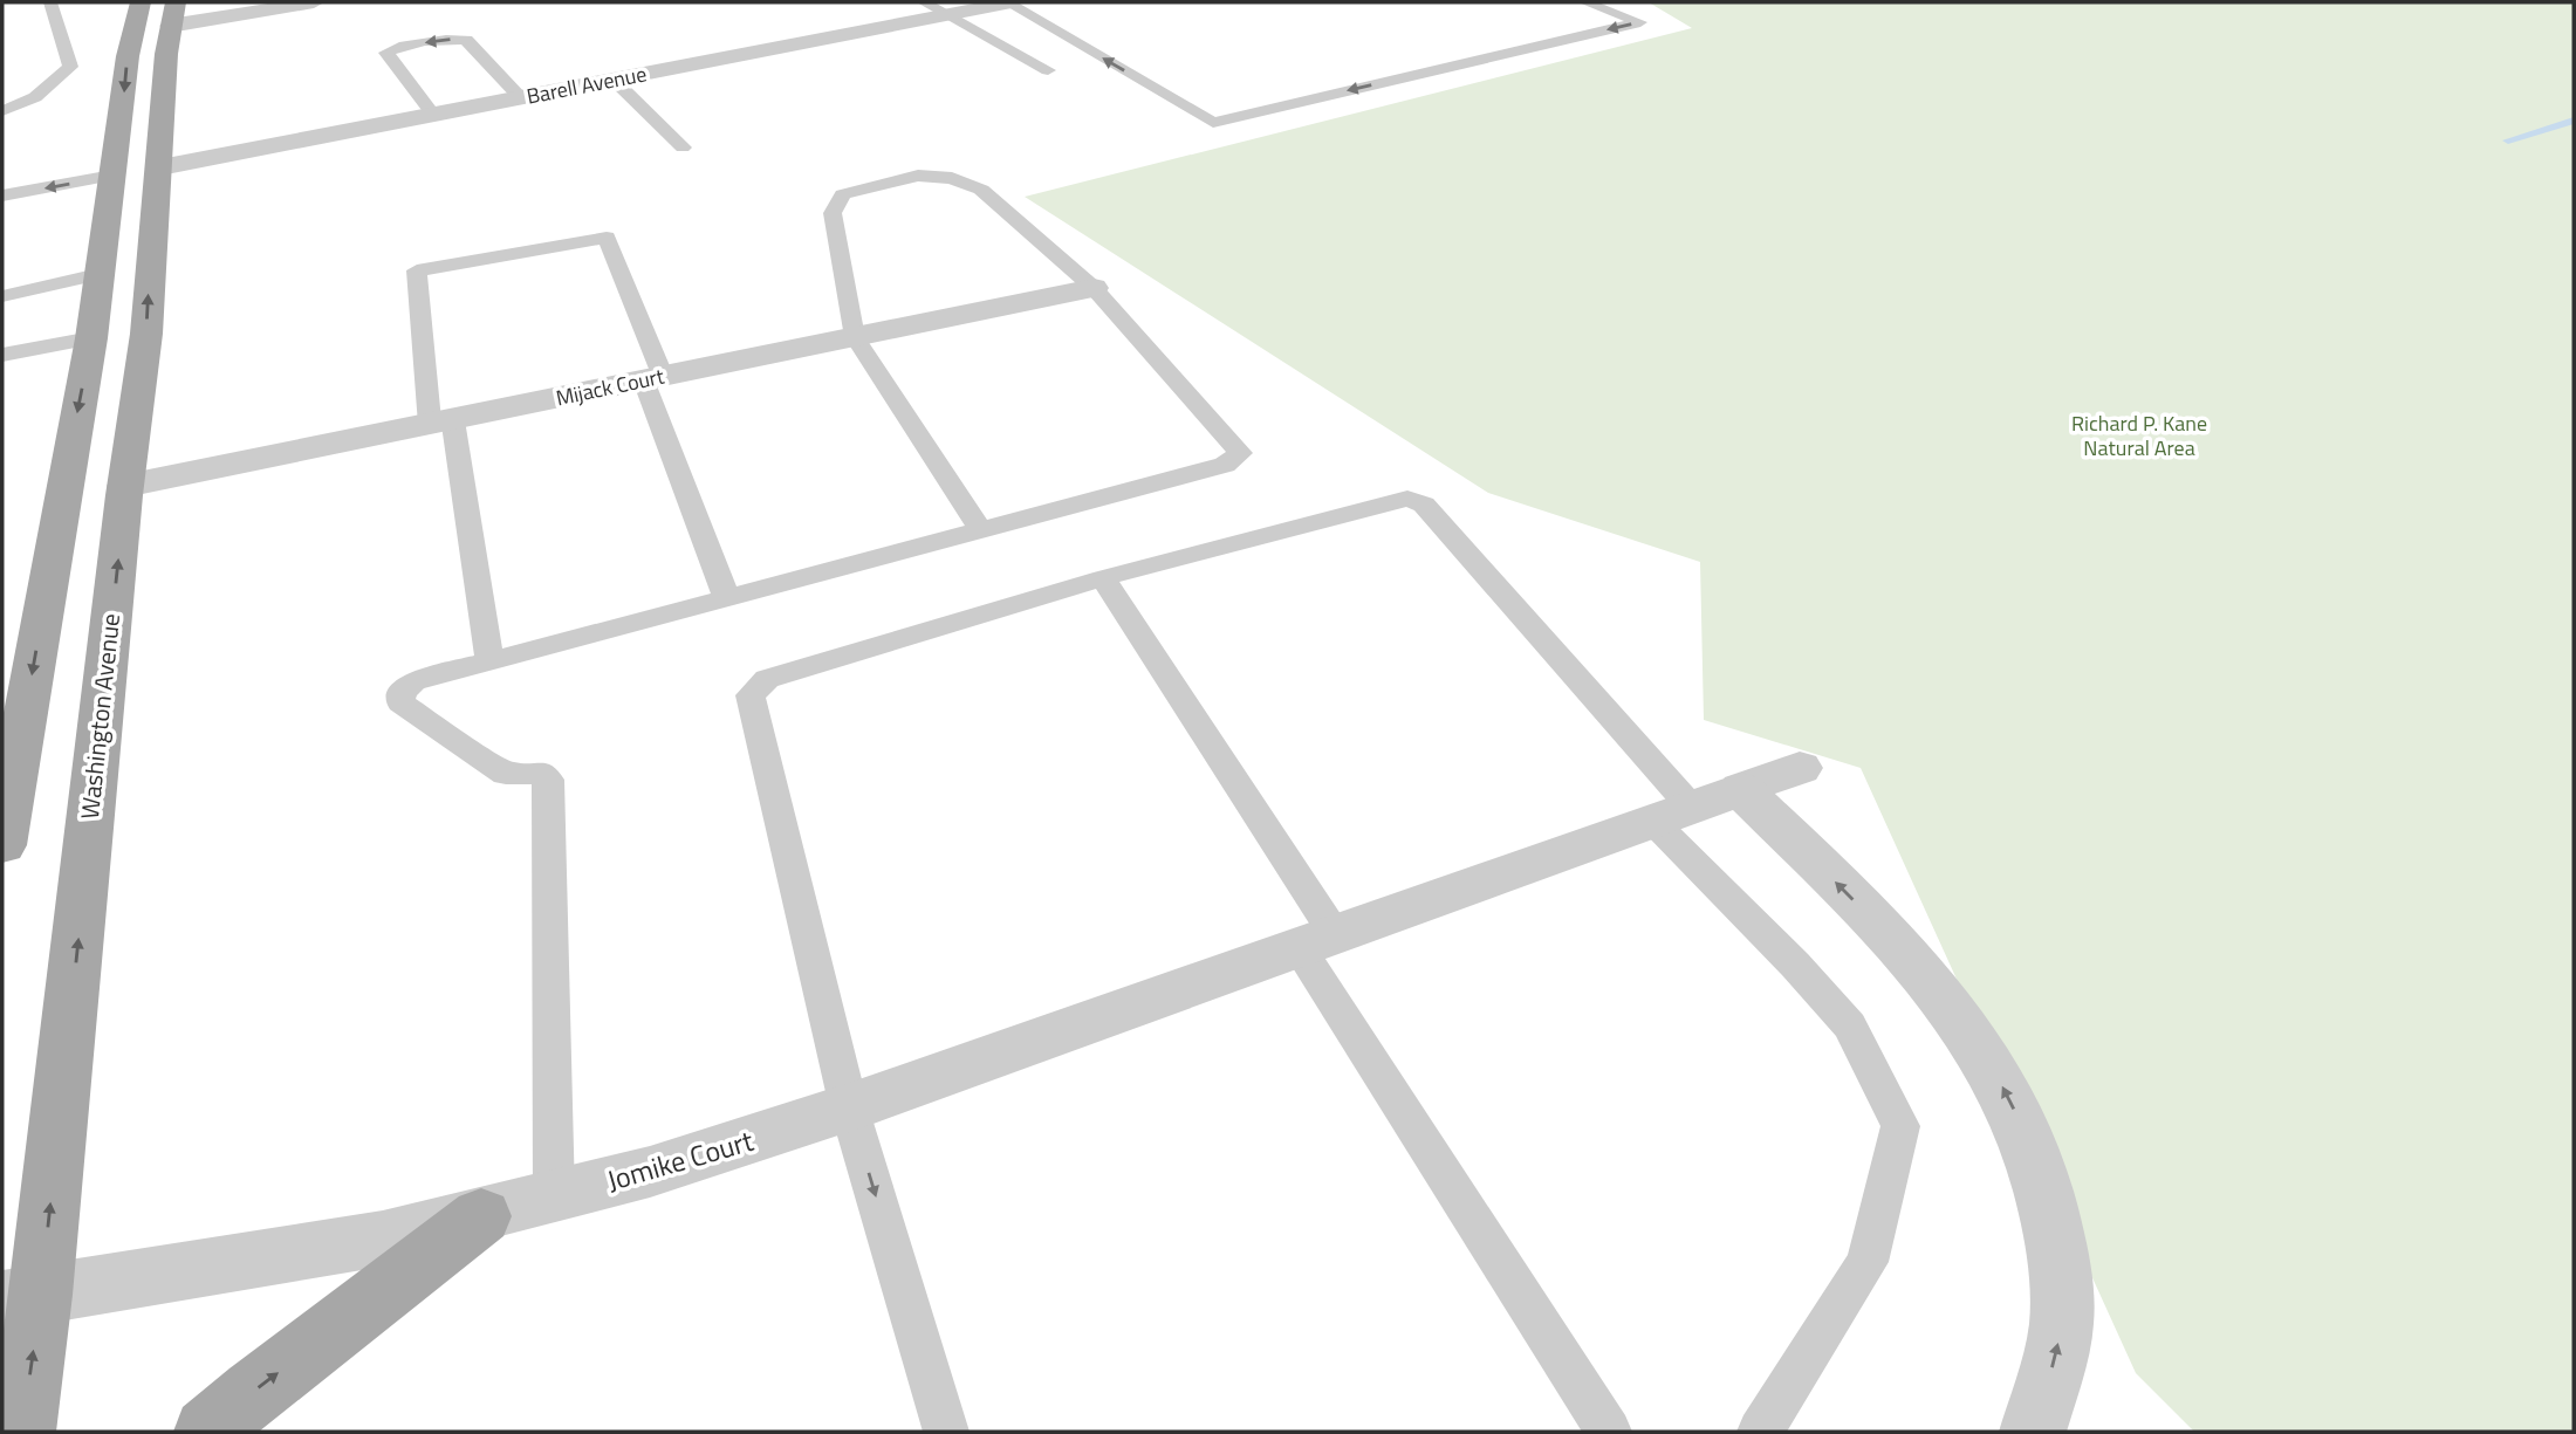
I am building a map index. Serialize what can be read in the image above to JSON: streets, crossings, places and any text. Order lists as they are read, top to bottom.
{
  "streets": {
    "main road": ["Washington Avenue"],
    "street": ["Barell Avenue", "Mijack Court", "Jomike Court"]
  },
  "crossings": [
    ["Barell Avenue", "Washington Avenue"],
    ["Mijack Court", "Washington Avenue"],
    ["Washington Avenue", "Jomike Court"]
  ],
  "parks": ["Richard P. Kane Natural Area"]
}
